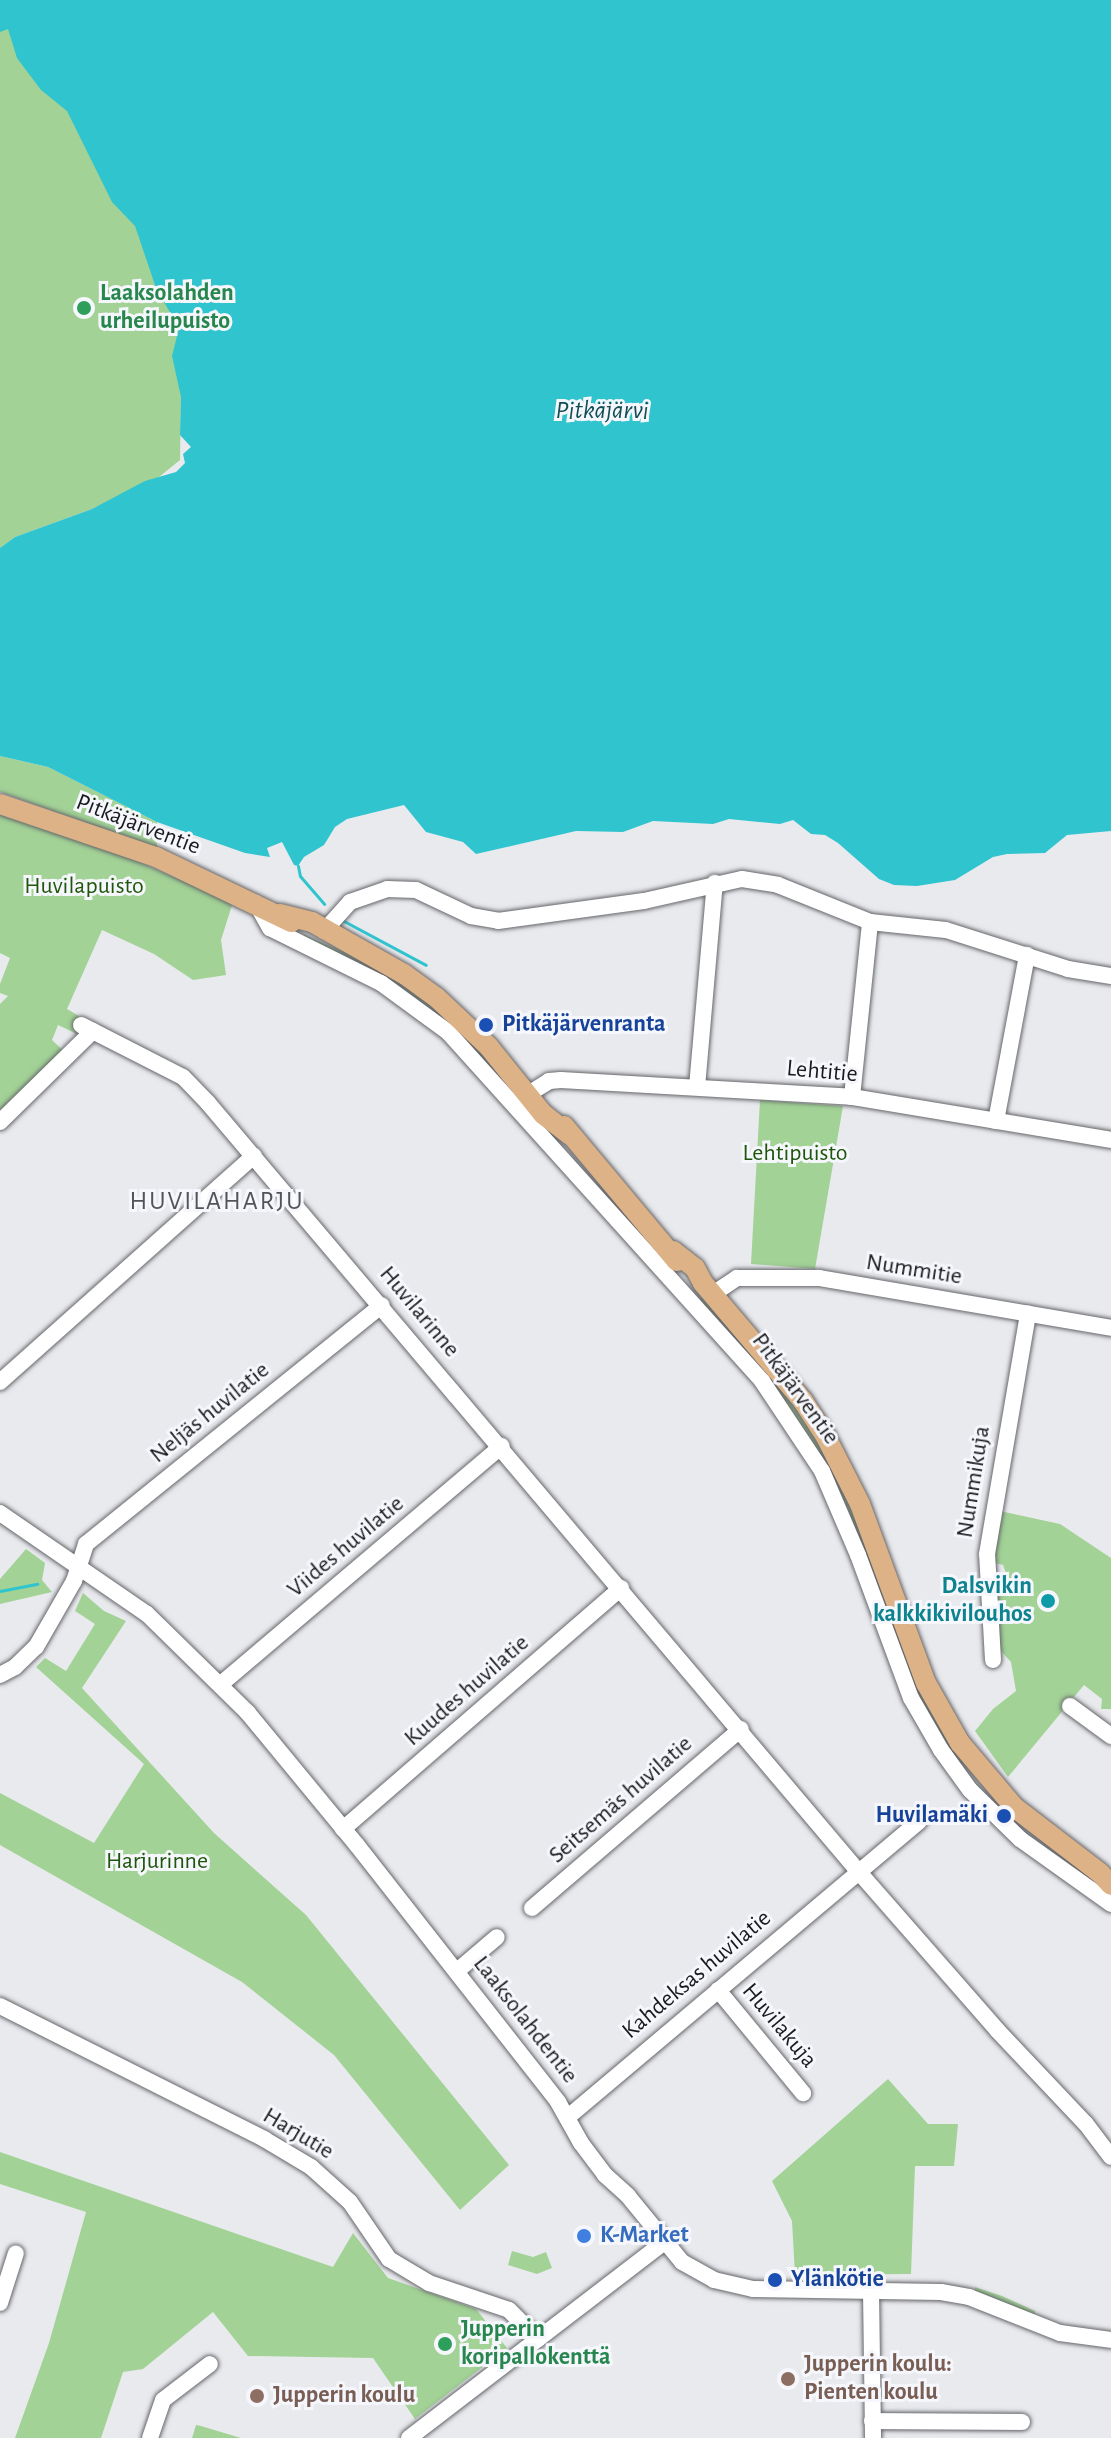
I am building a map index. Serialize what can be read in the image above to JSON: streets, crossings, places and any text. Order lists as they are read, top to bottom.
{
  "streets": {
    "main road": ["Pitkäjärventie"],
    "street": [
      "Lehtitie",
      "Nummitie",
      "Huvilarinne",
      "Neljäs huvilatie",
      "Nummikuja",
      "Viides huvilatie",
      "Kuudes huvilatie",
      "Seitsemäs huvilatie",
      "Kahdeksas huvilatie",
      "Laaksolahdentie",
      "Huvilakuja",
      "Harjutie"
    ]
  },
  "crossings": [
    ["Pitkäjärventie", "Lehtitie"],
    ["Pitkäjärventie", "Nummitie"],
    ["Nummitie", "Nummikuja"],
    ["Huvilarinne", "Neljäs huvilatie"],
    ["Huvilarinne", "Viides huvilatie"],
    ["Huvilarinne", "Kuudes huvilatie"],
    ["Huvilarinne", "Seitsemäs huvilatie"],
    ["Neljäs huvilatie", "Laaksolahdentie"],
    ["Viides huvilatie", "Laaksolahdentie"],
    ["Kuudes huvilatie", "Laaksolahdentie"],
    ["Kahdeksas huvilatie", "Laaksolahdentie"],
    ["Kahdeksas huvilatie", "Huvilakuja"]
  ],
  "districts": ["HUVILAHARJU"],
  "water": ["Pitkäjärvi"],
  "parks": ["Huvilapuisto", "Lehtipuisto", "Harjurinne"],
  "places": [
    "Laaksolahden urheilupuisto",
    "Pitkäjärvenranta",
    "Dalsvikin kalkkikivilouhos",
    "Huvilamäki",
    "K-Market",
    "Ylänkötie",
    "Jupperin koripallokenttä",
    "Jupperin koulu: Pienten koulu",
    "Jupperin koulu"
  ]
}
